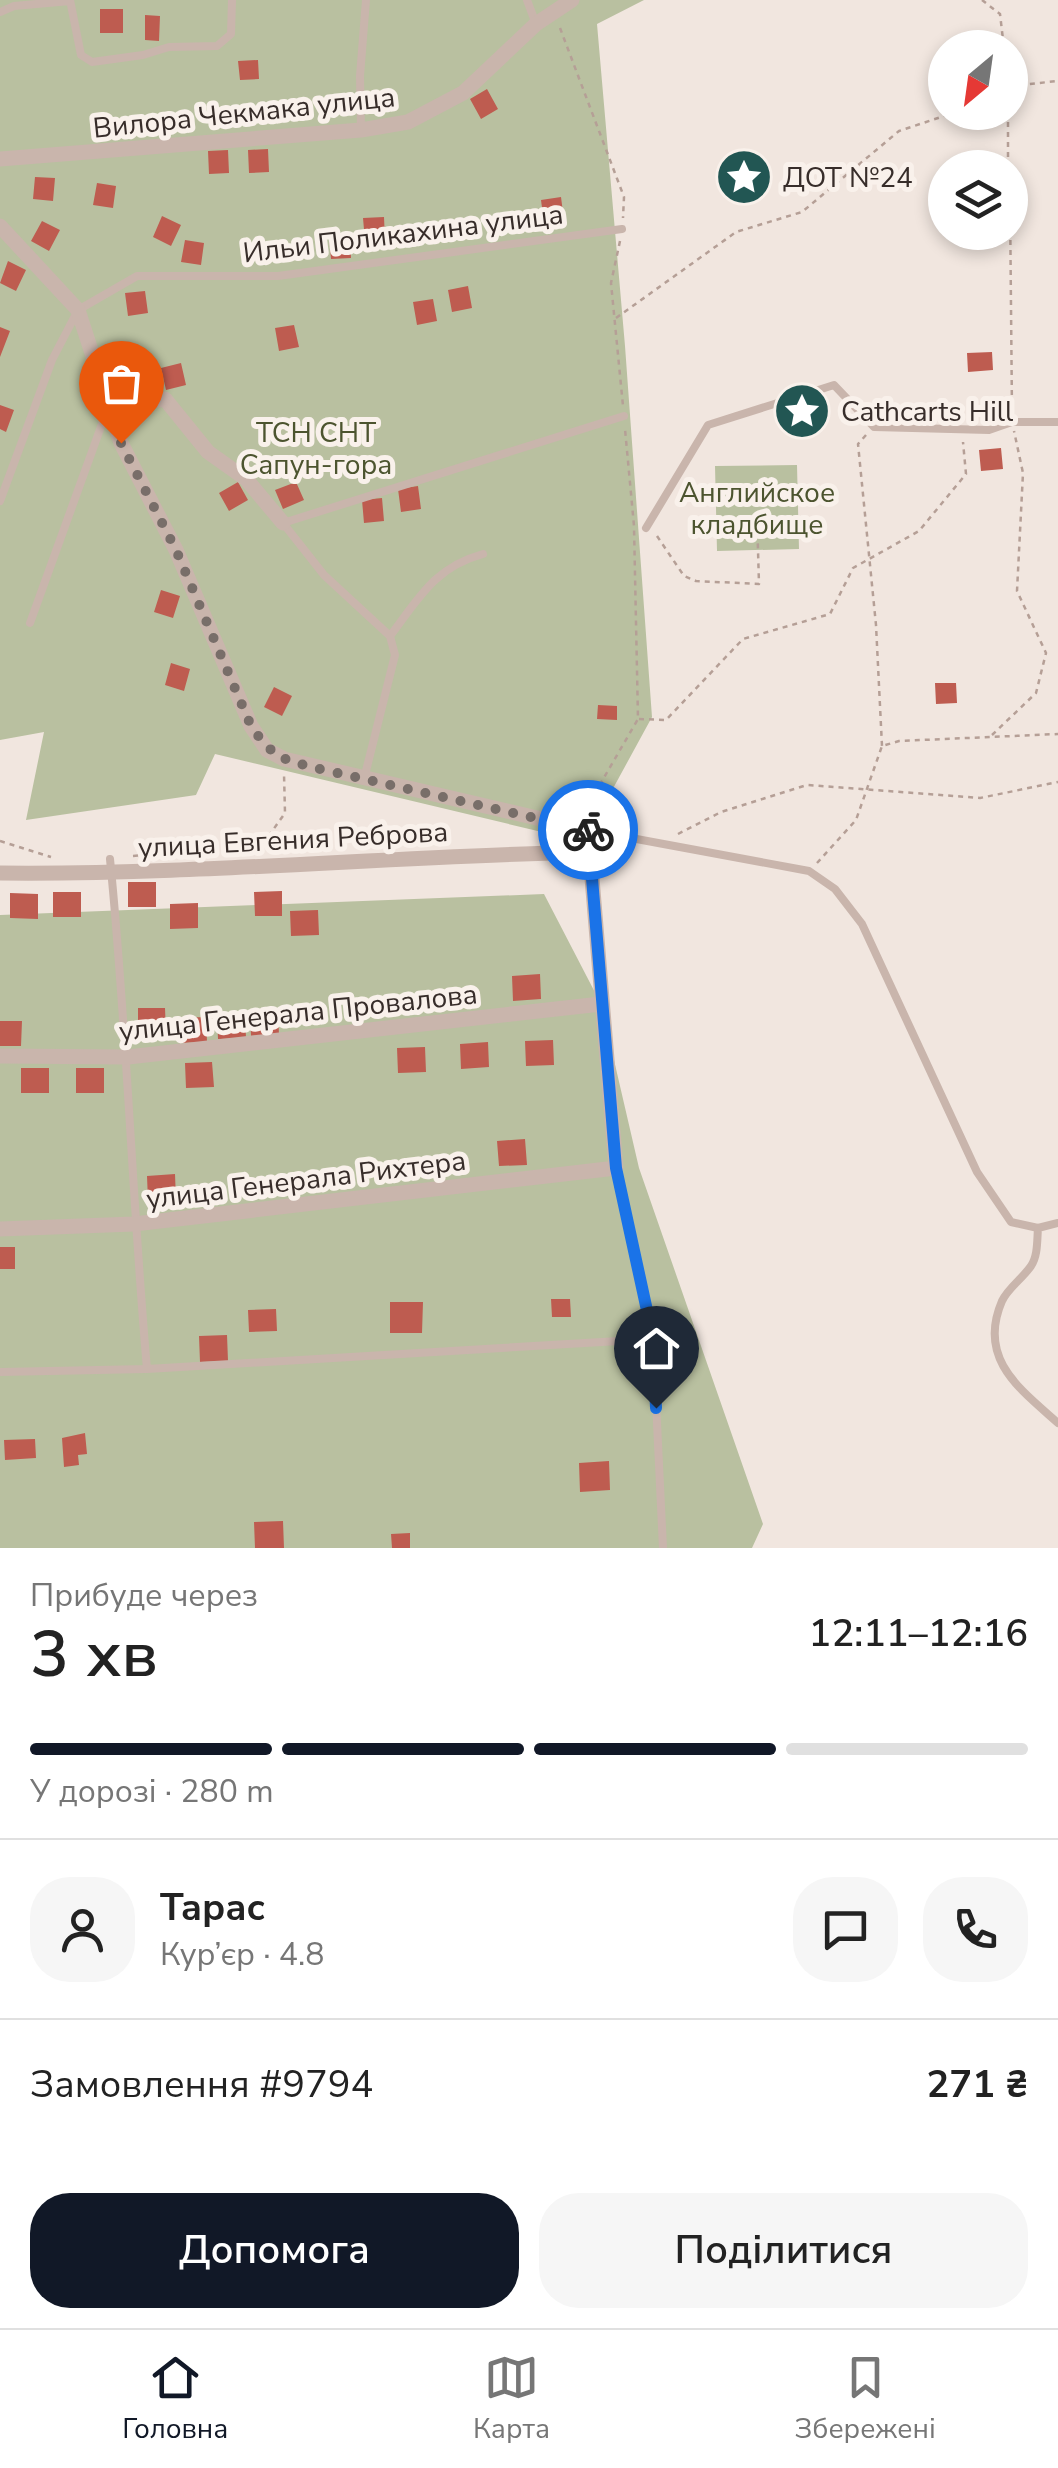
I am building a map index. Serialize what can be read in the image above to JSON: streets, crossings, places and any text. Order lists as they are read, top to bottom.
{
  "streets": {
    "street": [
      "Вилора Чекмака улица",
      "улица Евгения Реброва",
      "улица Генерала Провалова",
      "улица Генерала Рихтера"
    ],
    "lane": ["Ильи Поликахина улица"]
  },
  "parks": ["ТСН СНТ Сапун-гора", "Английское кладбище"],
  "places": {
    "place": ["ДОТ №24", "Cathcarts Hill"]
  },
  "north": "bottom left",
  "page": {
    "heading": ["3 хв", "Прибуде через", "12:11–12:16"],
    "panel": [
      "Тарас",
      "Кур’єр · 4.8",
      "Замовлення #9794",
      "271 ₴"
    ],
    "bar": "У дорозі · 280 m",
    "buttons": ["Допомога", "Поділитися"],
    "tabs": ["Головна", "Карта", "Збережені"]
  }
}
